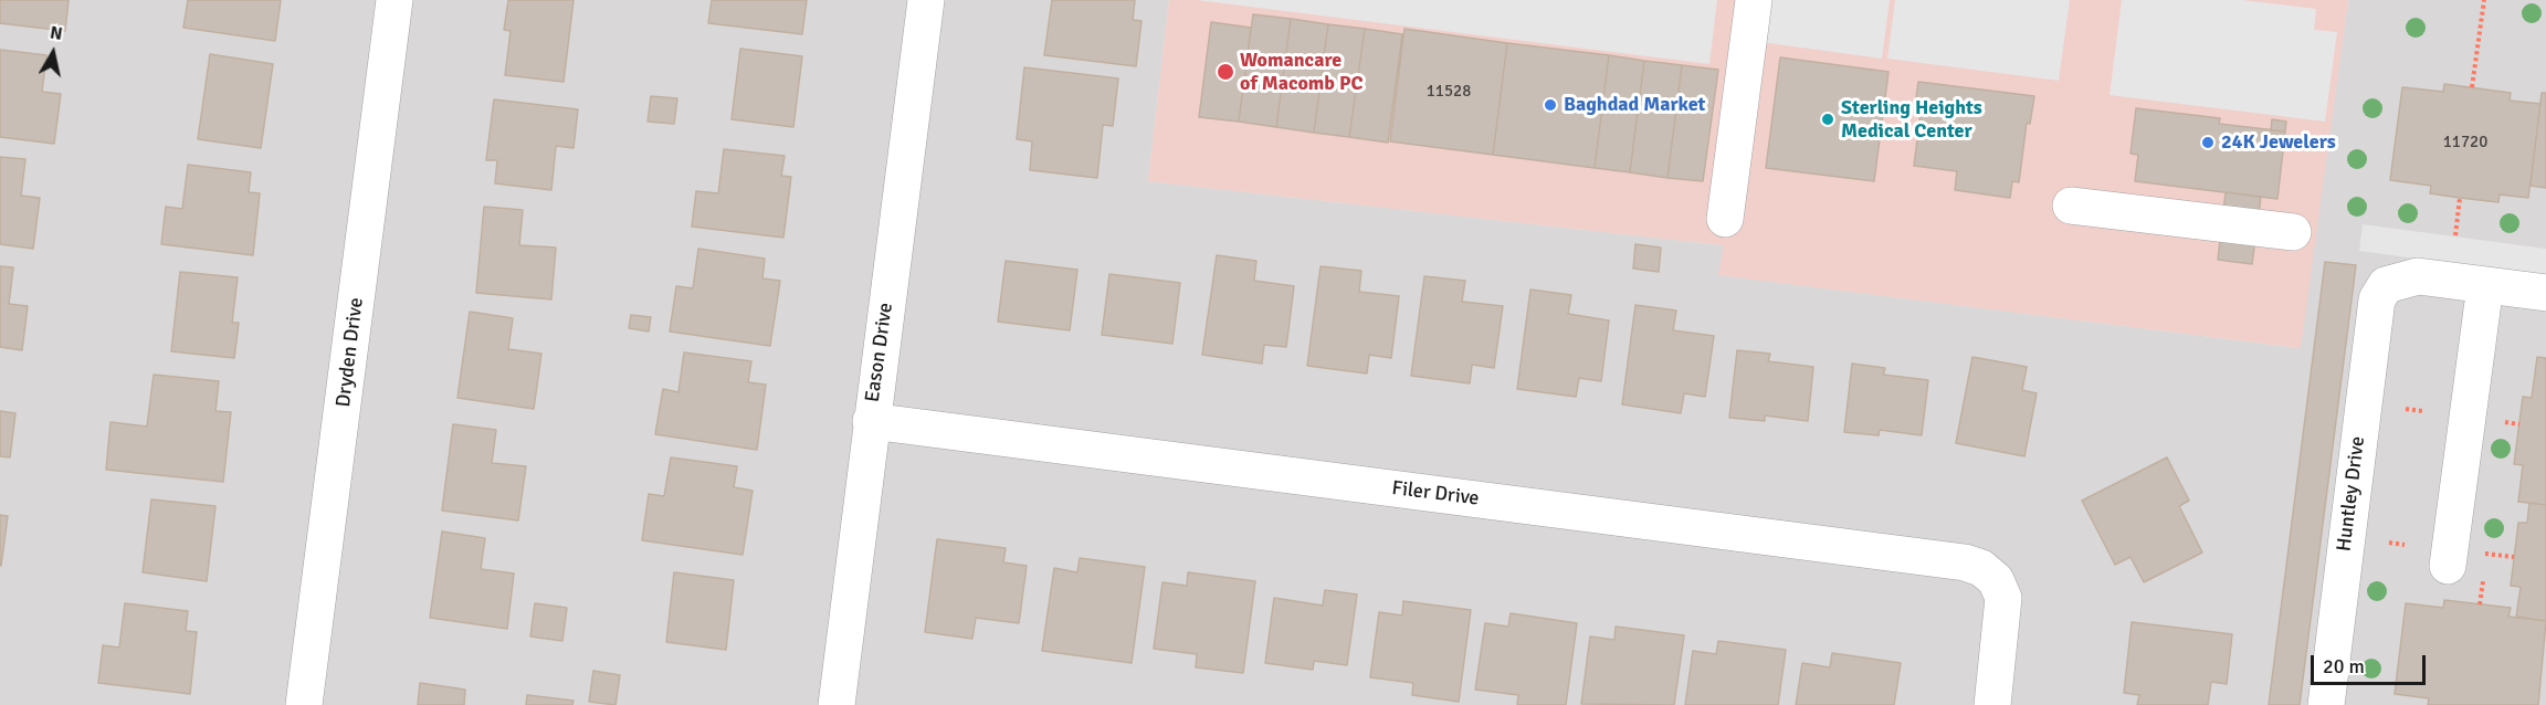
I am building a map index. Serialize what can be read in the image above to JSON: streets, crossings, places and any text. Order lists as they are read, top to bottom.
{
  "streets": {
    "street": [
      "Dryden Drive",
      "Eason Drive",
      "Filer Drive",
      "Huntley Drive"
    ]
  },
  "crossings": [
    ["Eason Drive", "Filer Drive"]
  ],
  "places": [
    "Womancare of Macomb PC",
    "Baghdad Market",
    "Sterling Heights Medical Center",
    "24K Jewelers"
  ],
  "house_numbers": ["11528", "11720"],
  "scale_bar": "20 m",
  "north": "top"
}
